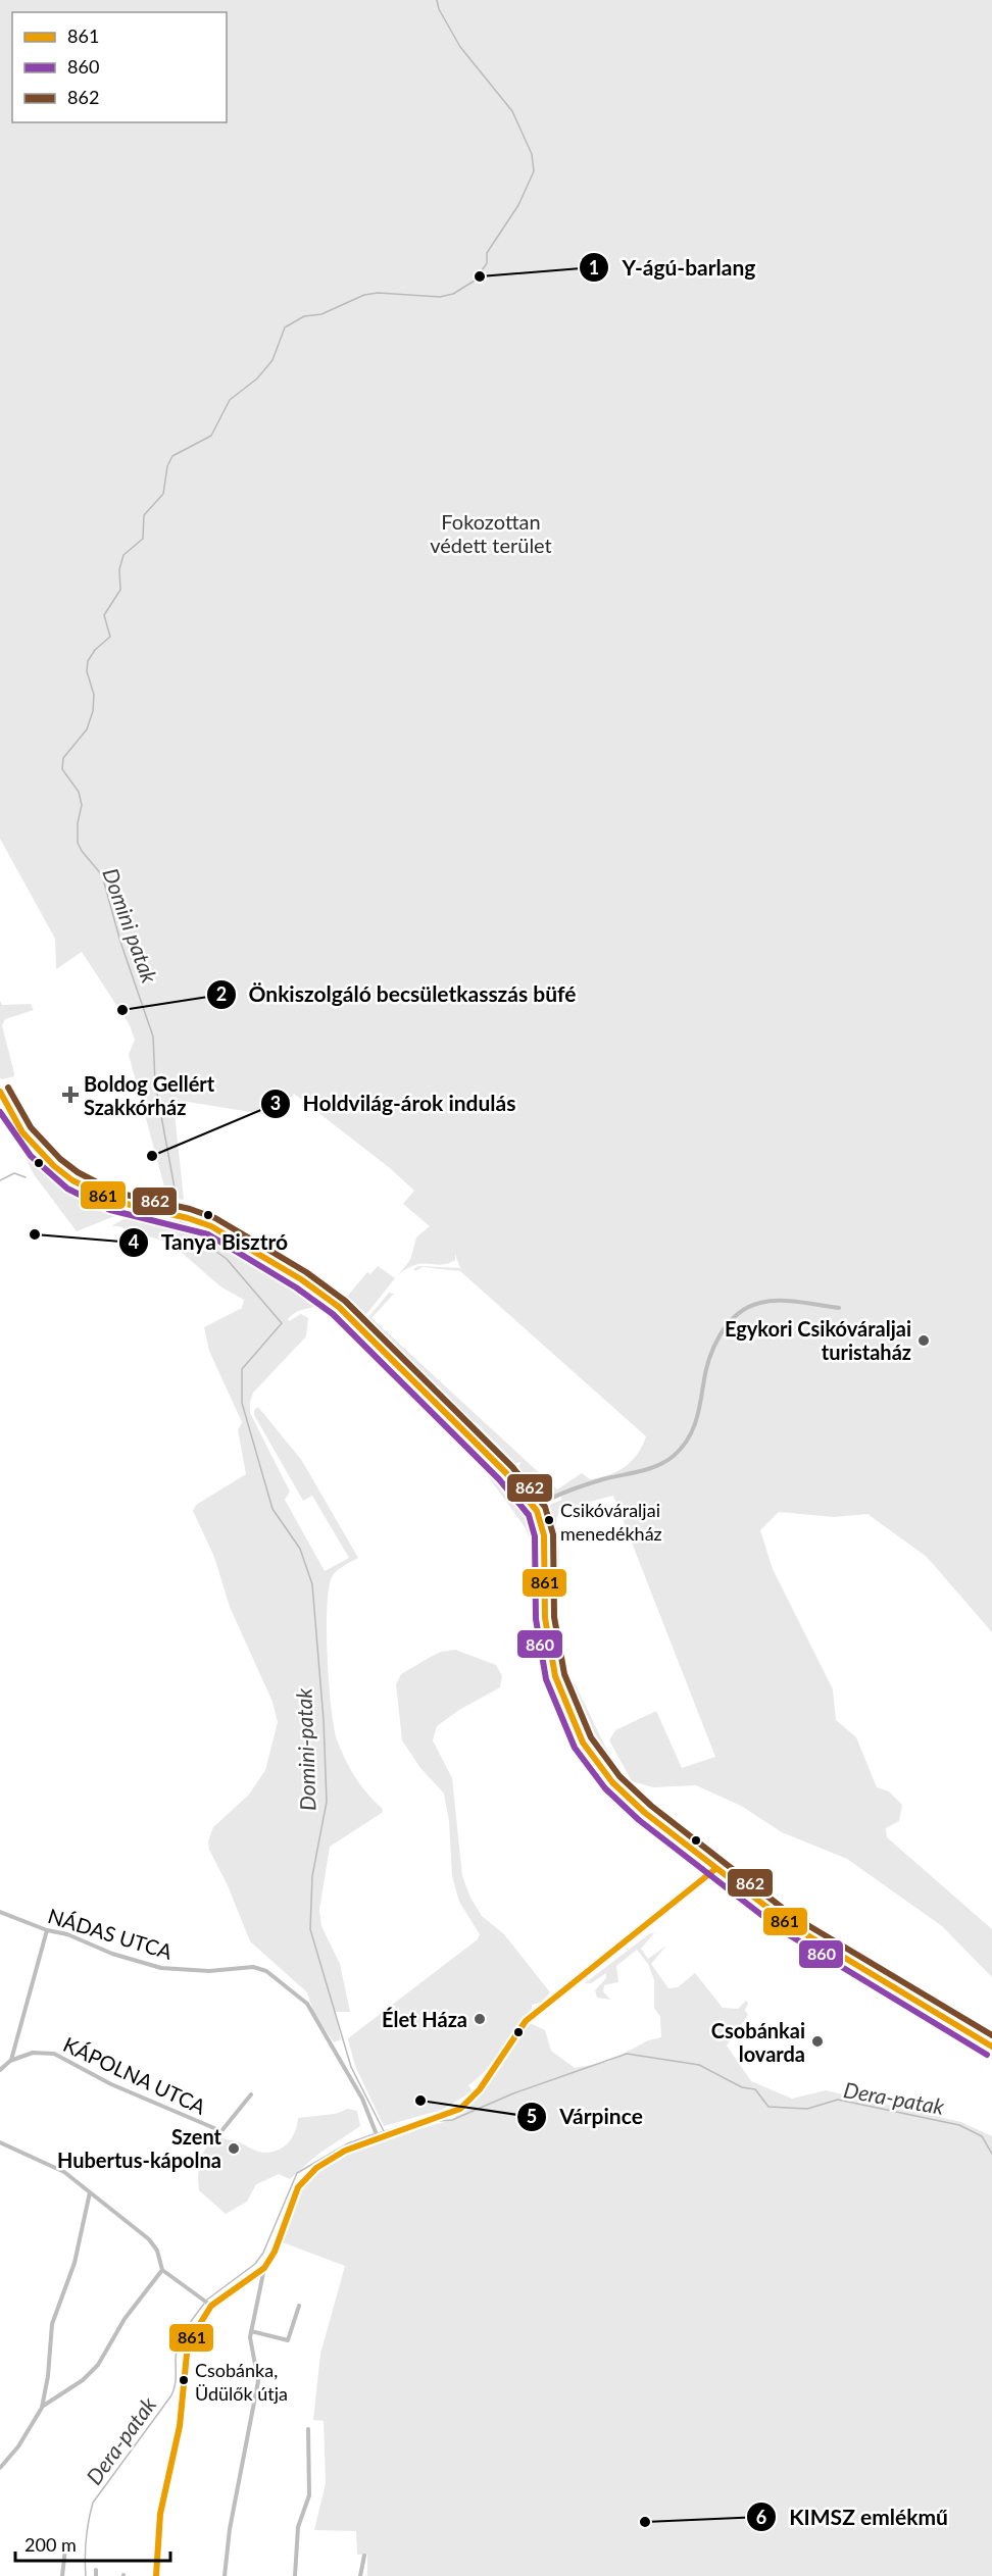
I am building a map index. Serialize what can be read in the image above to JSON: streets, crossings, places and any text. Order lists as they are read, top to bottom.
{
  "streets": {
    "street": ["NÁDAS UTCA", "KÁPOLNA UTCA"]
  },
  "water": ["Domini patak", "Domini-patak", "Dera-patak"],
  "parks": ["Fokozottan védett terület"],
  "places": {
    "other": [
      "Y-ágú-barlang",
      "Önkiszolgáló becsületkasszás büfé",
      "Holdvilág-árok indulás",
      "Tanya Bisztró",
      "Egykori Csikóváraljai turistaház",
      "Csikóváraljai menedékház",
      "Élet Háza",
      "Csobánkai lovarda",
      "Várpince",
      "Szent Hubertus-kápolna",
      "Csobánka, Üdülők útja",
      "KIMSZ emlékmű"
    ],
    "health": ["Boldog Gellért Szakkórház"]
  },
  "lines": ["transit line 862", "transit line 861", "transit line 860"],
  "legend": ["861", "860", "862"],
  "scale_bar": "200 m"
}
